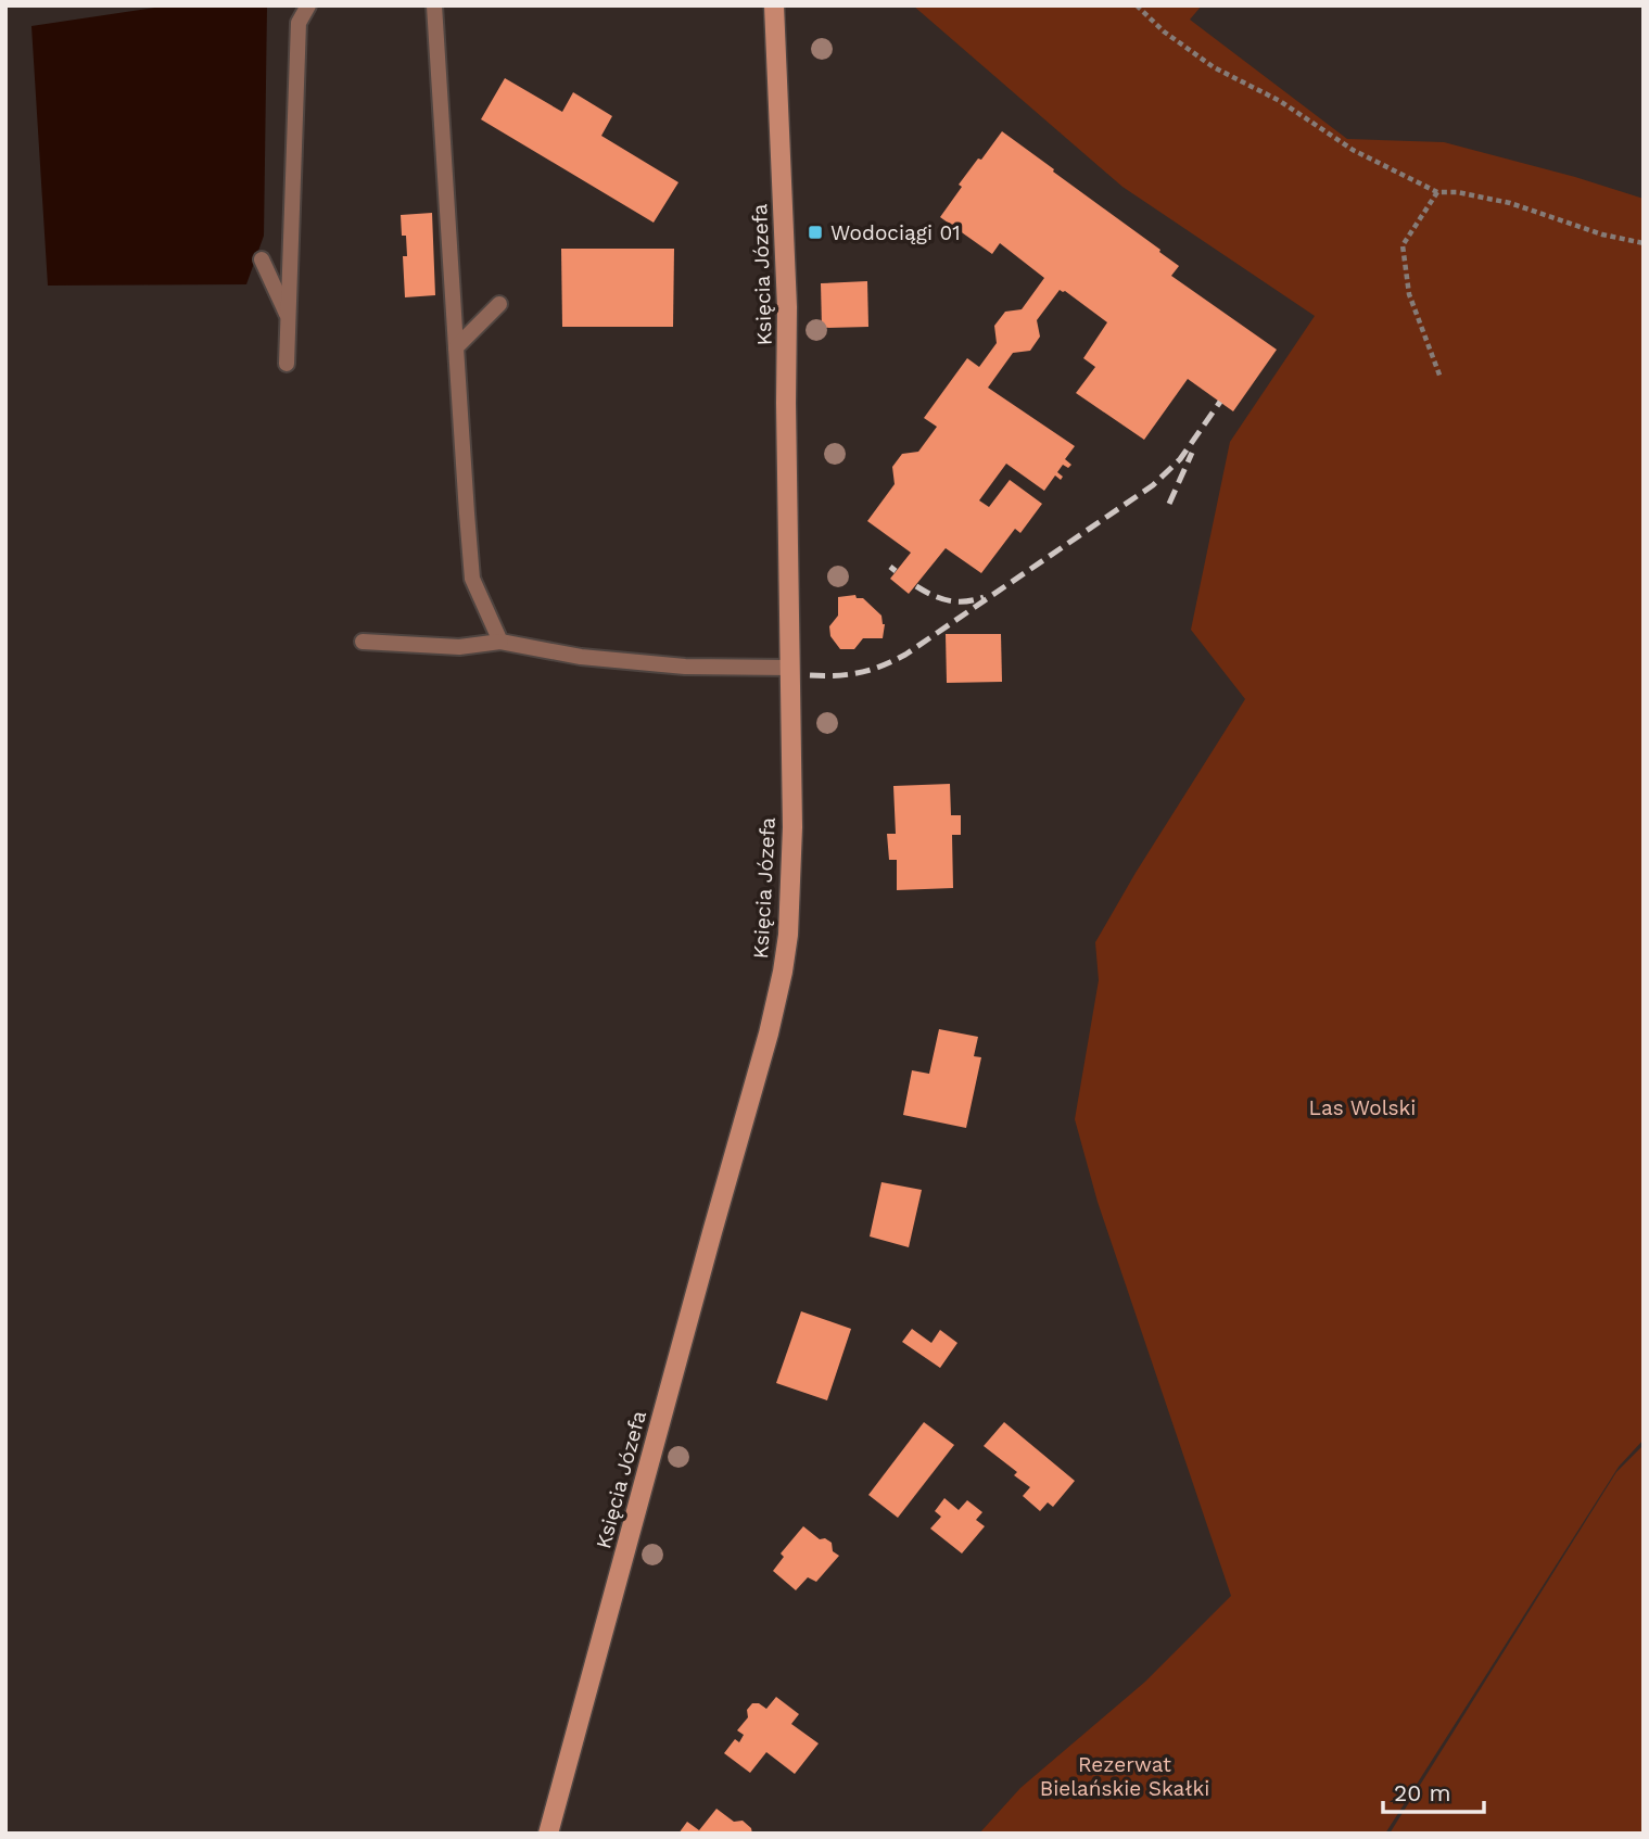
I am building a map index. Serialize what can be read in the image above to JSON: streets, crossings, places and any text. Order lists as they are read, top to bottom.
{
  "streets": {
    "main road": ["Księcia Józefa"]
  },
  "parks": ["Las Wolski", "Rezerwat Bielańskie Skałki"],
  "places": {
    "transit": ["Wodociągi 01"]
  },
  "scale_bar": "20 m"
}
